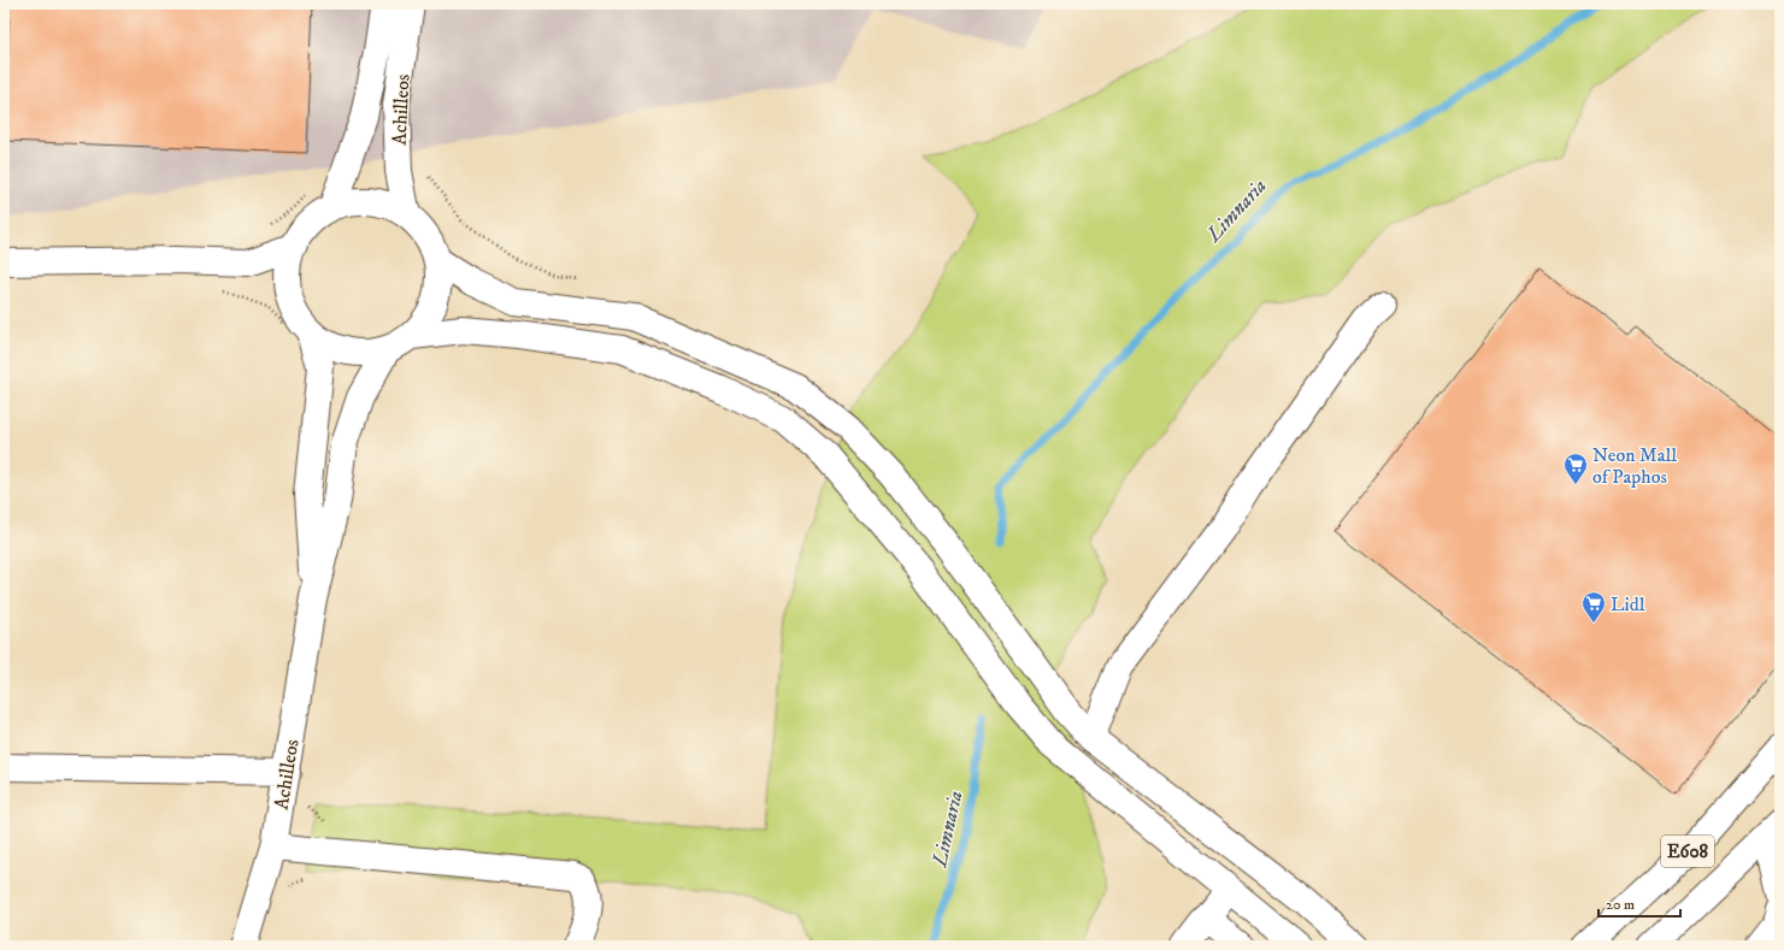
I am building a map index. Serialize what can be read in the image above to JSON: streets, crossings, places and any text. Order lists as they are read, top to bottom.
{
  "streets": {
    "main road": ["Achilleos", "E608"]
  },
  "water": ["Limnaria"],
  "places": {
    "supermarket": ["Neon Mall of Paphos", "Lidl"]
  },
  "scale_bar": "20 m"
}
